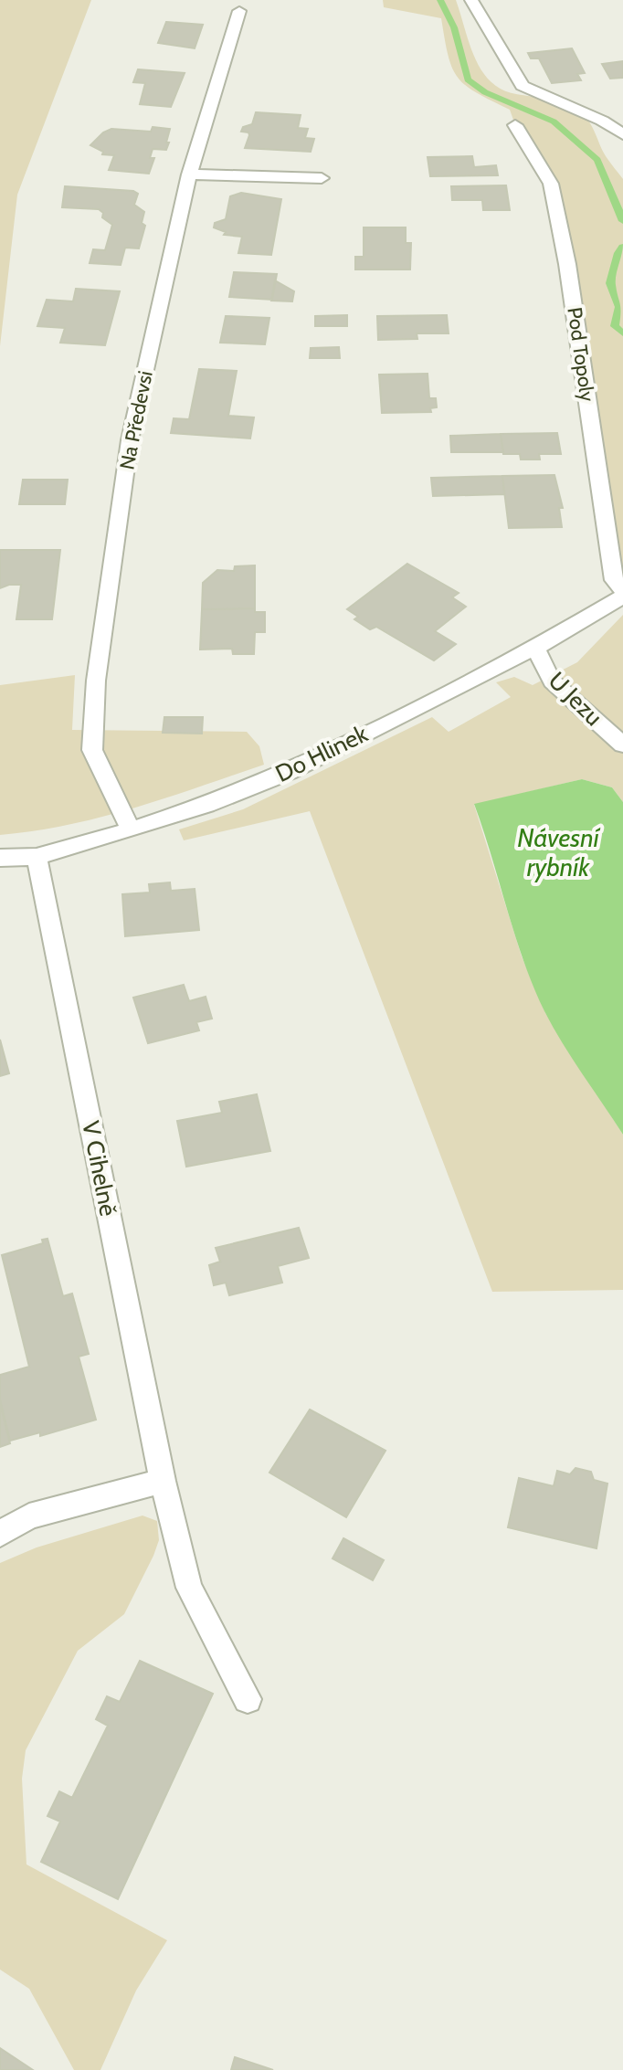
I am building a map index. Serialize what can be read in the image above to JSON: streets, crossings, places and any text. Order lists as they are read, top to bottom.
{
  "streets": {
    "street": [
      "Pod Topoly",
      "Na Předevsi",
      "U Jezu",
      "Do Hlinek",
      "V Cihelně"
    ]
  },
  "crossings": [
    ["Na Předevsi", "Do Hlinek"],
    ["U Jezu", "Do Hlinek"],
    ["Do Hlinek", "V Cihelně"]
  ],
  "water": ["Návesní rybník"]
}
